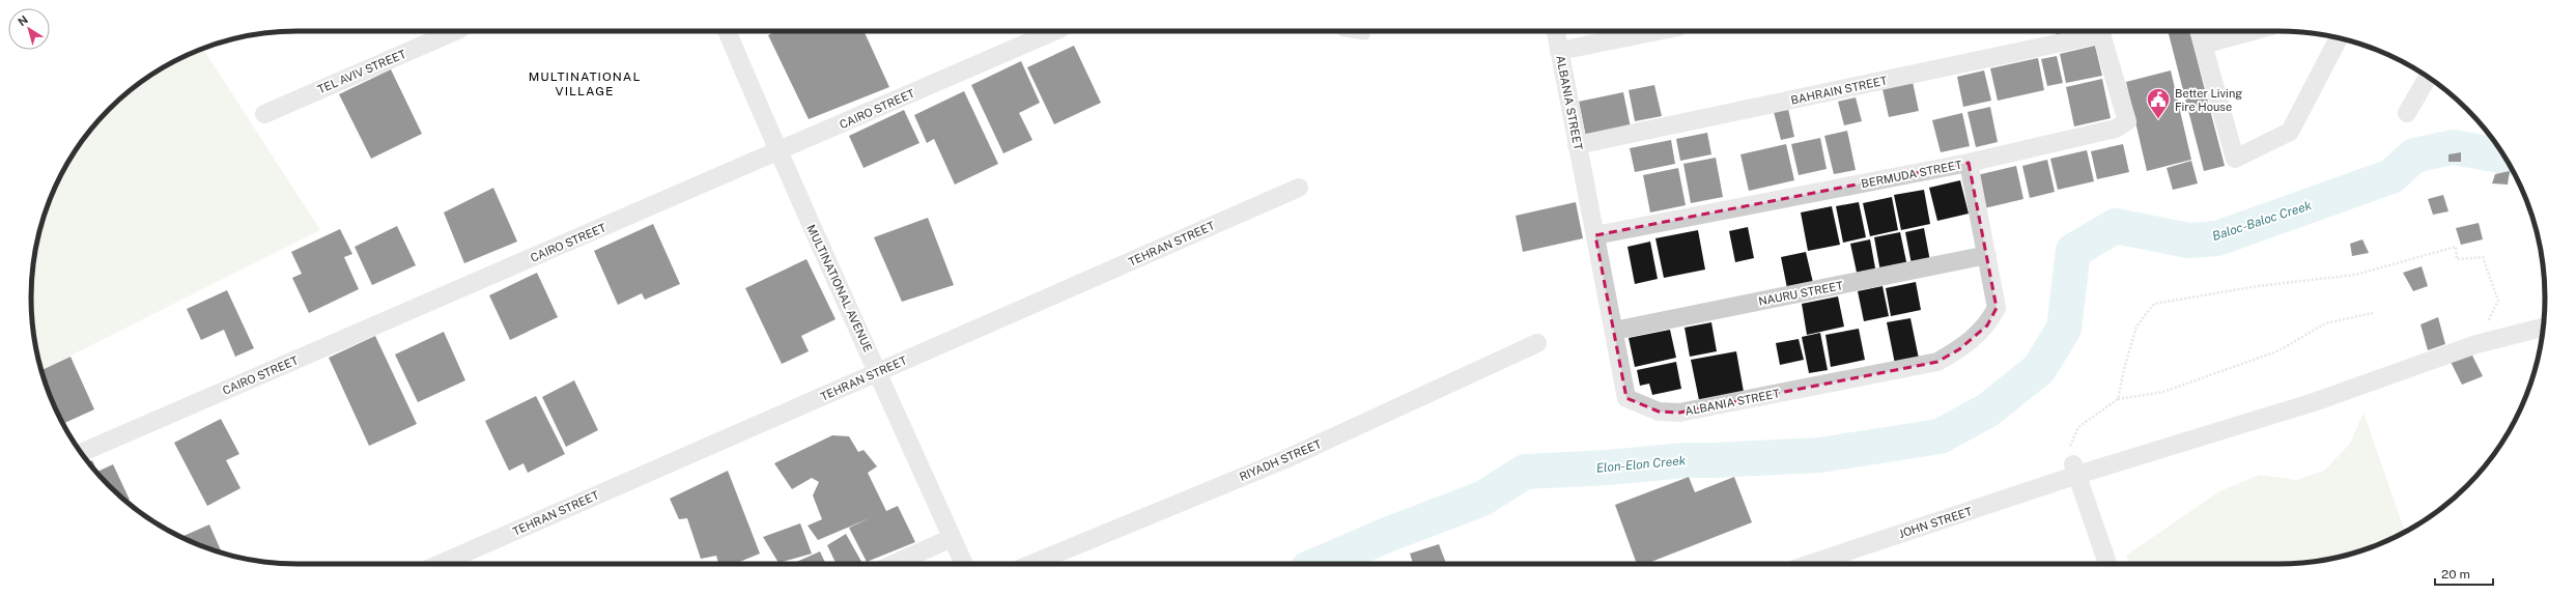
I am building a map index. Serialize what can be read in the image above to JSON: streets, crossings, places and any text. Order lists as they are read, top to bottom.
{
  "streets": {
    "street": [
      "TEL AVIV STREET",
      "BAHRAIN STREET",
      "ALBANIA STREET",
      "CAIRO STREET",
      "BERMUDA STREET",
      "TEHRAN STREET",
      "MULTINATIONAL AVENUE",
      "NAURU STREET",
      "RIYADH STREET",
      "JOHN STREET"
    ]
  },
  "crossings": [
    ["BAHRAIN STREET", "ALBANIA STREET"],
    ["BAHRAIN STREET", "BERMUDA STREET"],
    ["ALBANIA STREET", "BERMUDA STREET"],
    ["ALBANIA STREET", "NAURU STREET"],
    ["CAIRO STREET", "MULTINATIONAL AVENUE"],
    ["TEHRAN STREET", "MULTINATIONAL AVENUE"]
  ],
  "districts": ["MULTINATIONAL VILLAGE"],
  "water": ["Baloc-Baloc Creek", "Elon-Elon Creek"],
  "places": {
    "public building": ["Better Living Fire House"]
  },
  "scale_bar": "20 m",
  "north": "top left"
}
